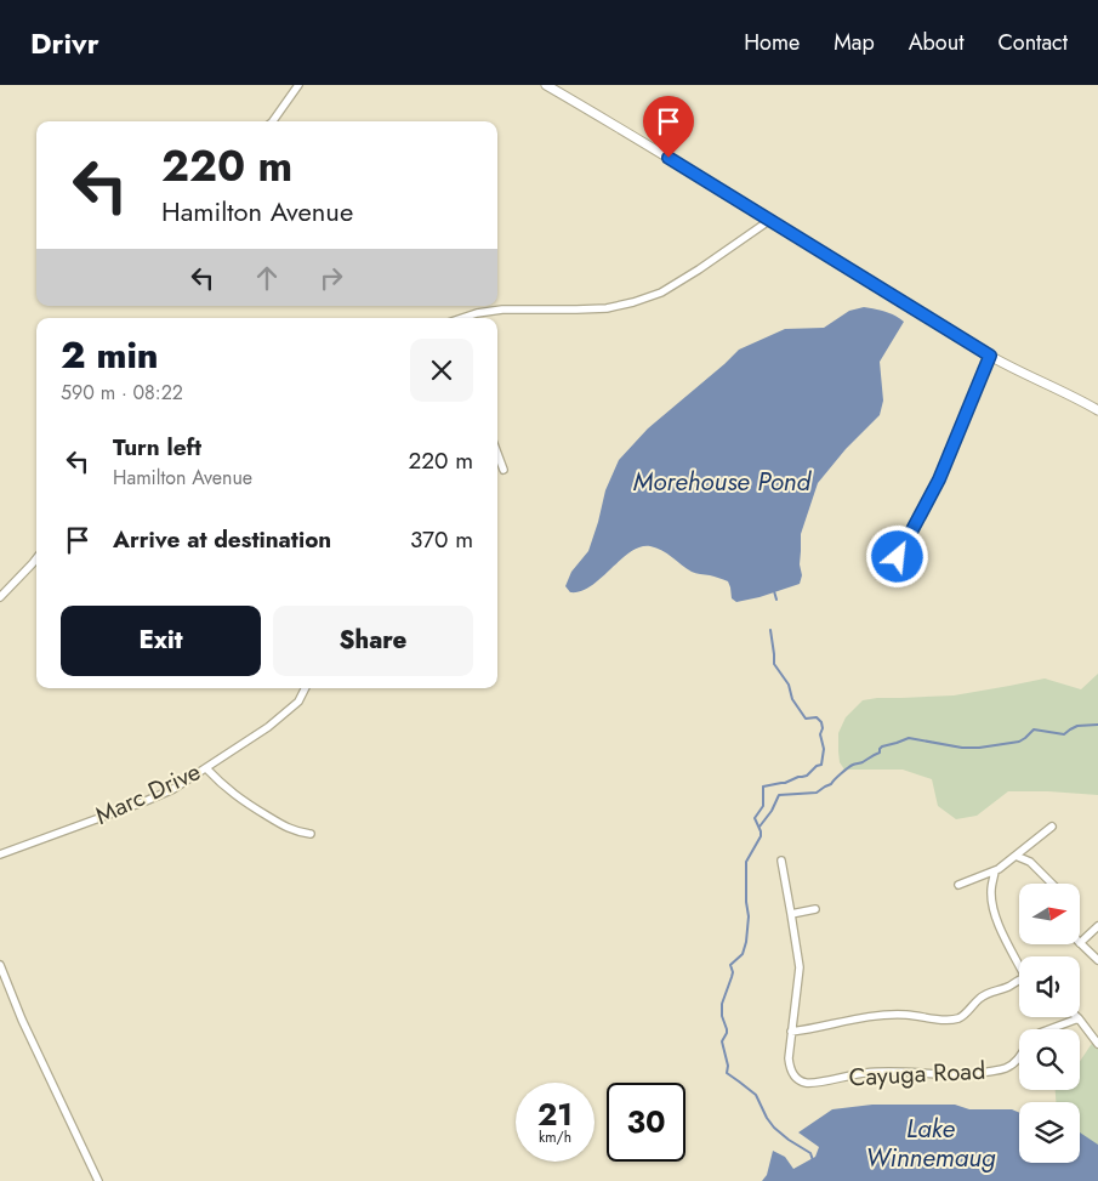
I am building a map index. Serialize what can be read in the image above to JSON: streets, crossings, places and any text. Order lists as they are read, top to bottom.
{
  "streets": {
    "street": ["Marc Drive", "Cayuga Road"]
  },
  "water": ["Morehouse Pond", "Lake Winnemaug"],
  "north": "right",
  "page": {
    "header": "Drivr",
    "nav": [
      "Home",
      "Map",
      "About",
      "Contact"
    ],
    "turn": ["220 m", "Hamilton Avenue"],
    "heading": ["2 min", "590 m · 08:22"],
    "list": [
      {
        "name": "Turn left",
        "note": "Hamilton Avenue",
        "value": "220 m"
      },
      {
        "name": "Arrive at destination",
        "value": "370 m"
      }
    ],
    "buttons": ["Exit", "Share"],
    "speed": "21 km/h",
    "limit": "30"
  }
}
